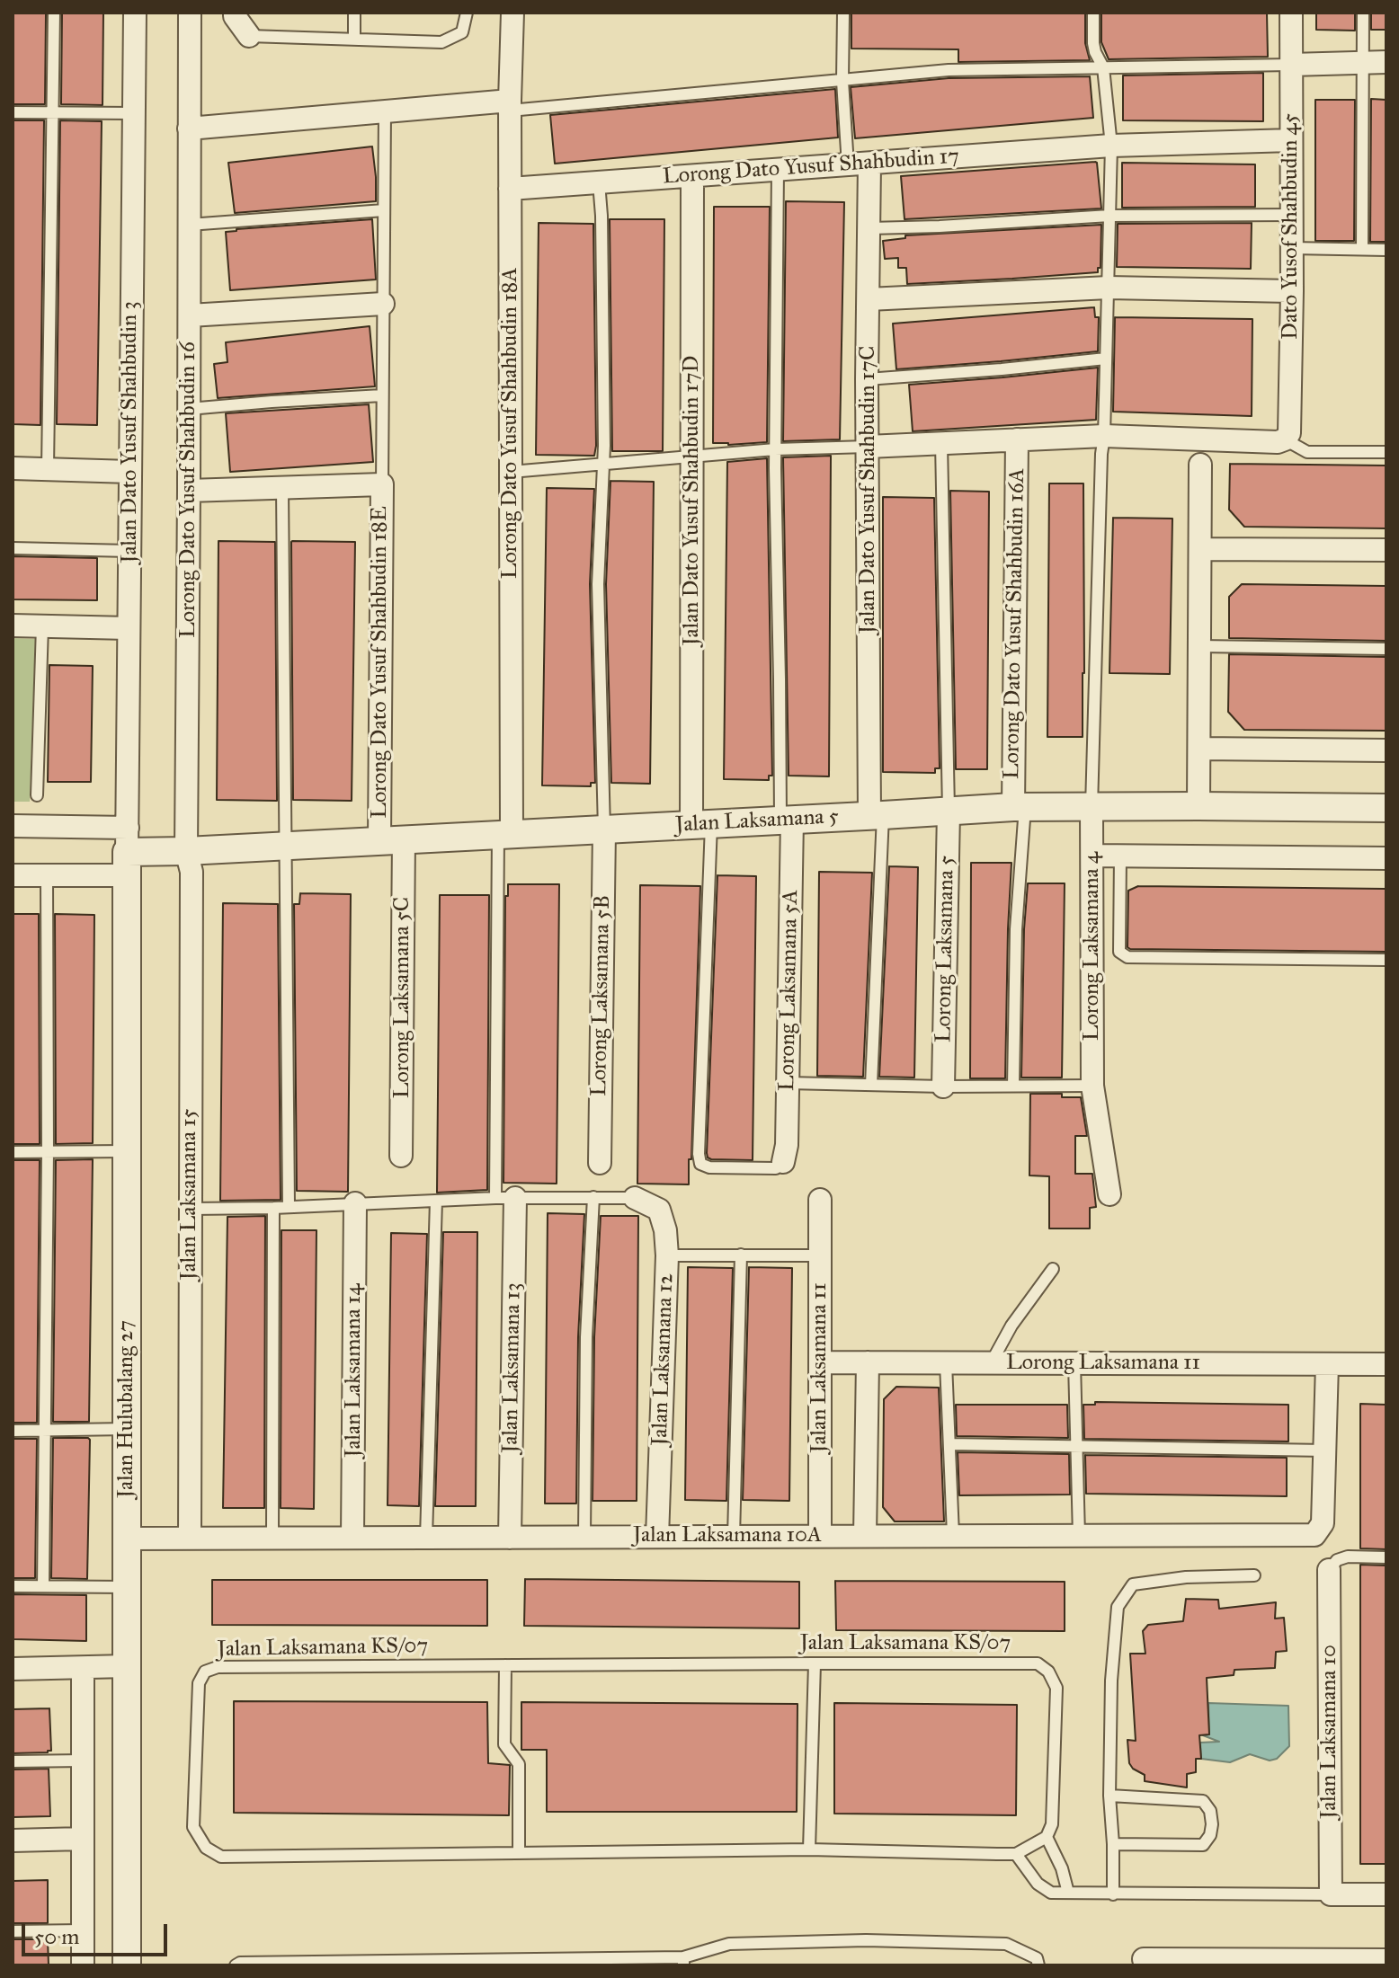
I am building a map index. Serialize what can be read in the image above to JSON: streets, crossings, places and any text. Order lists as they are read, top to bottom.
{
  "streets": {
    "street": [
      "Lorong Dato Yusuf Shahbudin 17",
      "Dato Yusof Shahbudin 45",
      "Lorong Dato Yusuf Shahbudin 18A",
      "Jalan Dato Yusuf Shahbudin 3",
      "Lorong Dato Yusuf Shahbudin 16",
      "Jalan Dato Yusuf Shahbudin 17C",
      "Jalan Dato Yusuf Shahbudin 17D",
      "Lorong Dato Yusuf Shahbudin 16A",
      "Lorong Dato Yusuf Shahbudin 18E",
      "Jalan Laksamana 5",
      "Lorong Laksamana 4",
      "Lorong Laksamana 5",
      "Lorong Laksamana 5A",
      "Lorong Laksamana 5B",
      "Lorong Laksamana 5C",
      "Jalan Laksamana 15",
      "Jalan Laksamana 12",
      "Lorong Laksamana 11",
      "Jalan Laksamana 13",
      "Jalan Laksamana 11",
      "Jalan Laksamana 14",
      "Jalan Hulubalang 27",
      "Jalan Laksamana 10A",
      "Jalan Laksamana 10"
    ],
    "lane": ["Jalan Laksamana KS/07"]
  },
  "crossings": [
    ["Lorong Dato Yusuf Shahbudin 17", "Dato Yusof Shahbudin 45"],
    ["Lorong Dato Yusuf Shahbudin 17", "Lorong Dato Yusuf Shahbudin 18A"],
    ["Lorong Dato Yusuf Shahbudin 17", "Jalan Dato Yusuf Shahbudin 17C"],
    ["Lorong Dato Yusuf Shahbudin 17", "Jalan Dato Yusuf Shahbudin 17D"],
    ["Lorong Dato Yusuf Shahbudin 18A", "Jalan Laksamana 5"],
    ["Jalan Dato Yusuf Shahbudin 3", "Jalan Laksamana 5"],
    ["Jalan Dato Yusuf Shahbudin 3", "Jalan Hulubalang 27"],
    ["Lorong Dato Yusuf Shahbudin 16", "Jalan Laksamana 5"],
    ["Lorong Dato Yusuf Shahbudin 16", "Jalan Laksamana 15"],
    ["Jalan Dato Yusuf Shahbudin 17C", "Jalan Laksamana 5"],
    ["Jalan Dato Yusuf Shahbudin 17D", "Jalan Laksamana 5"],
    ["Lorong Dato Yusuf Shahbudin 16A", "Jalan Laksamana 5"],
    ["Lorong Dato Yusuf Shahbudin 18E", "Jalan Laksamana 5"],
    ["Lorong Dato Yusuf Shahbudin 18E", "Lorong Laksamana 5C"],
    ["Jalan Laksamana 5", "Lorong Laksamana 4"],
    ["Jalan Laksamana 5", "Lorong Laksamana 5"],
    ["Jalan Laksamana 5", "Lorong Laksamana 5A"],
    ["Jalan Laksamana 5", "Lorong Laksamana 5B"],
    ["Jalan Laksamana 5", "Lorong Laksamana 5C"],
    ["Jalan Laksamana 5", "Jalan Laksamana 15"],
    ["Jalan Laksamana 5", "Jalan Hulubalang 27"],
    ["Jalan Laksamana 15", "Jalan Laksamana 10A"],
    ["Jalan Laksamana 12", "Jalan Laksamana 10A"],
    ["Lorong Laksamana 11", "Jalan Laksamana 11"],
    ["Jalan Laksamana 13", "Jalan Laksamana 10A"],
    ["Jalan Laksamana 11", "Jalan Laksamana 10A"],
    ["Jalan Laksamana 14", "Jalan Laksamana 10A"],
    ["Jalan Hulubalang 27", "Jalan Laksamana 10A"]
  ],
  "scale_bar": "50 m"
}
